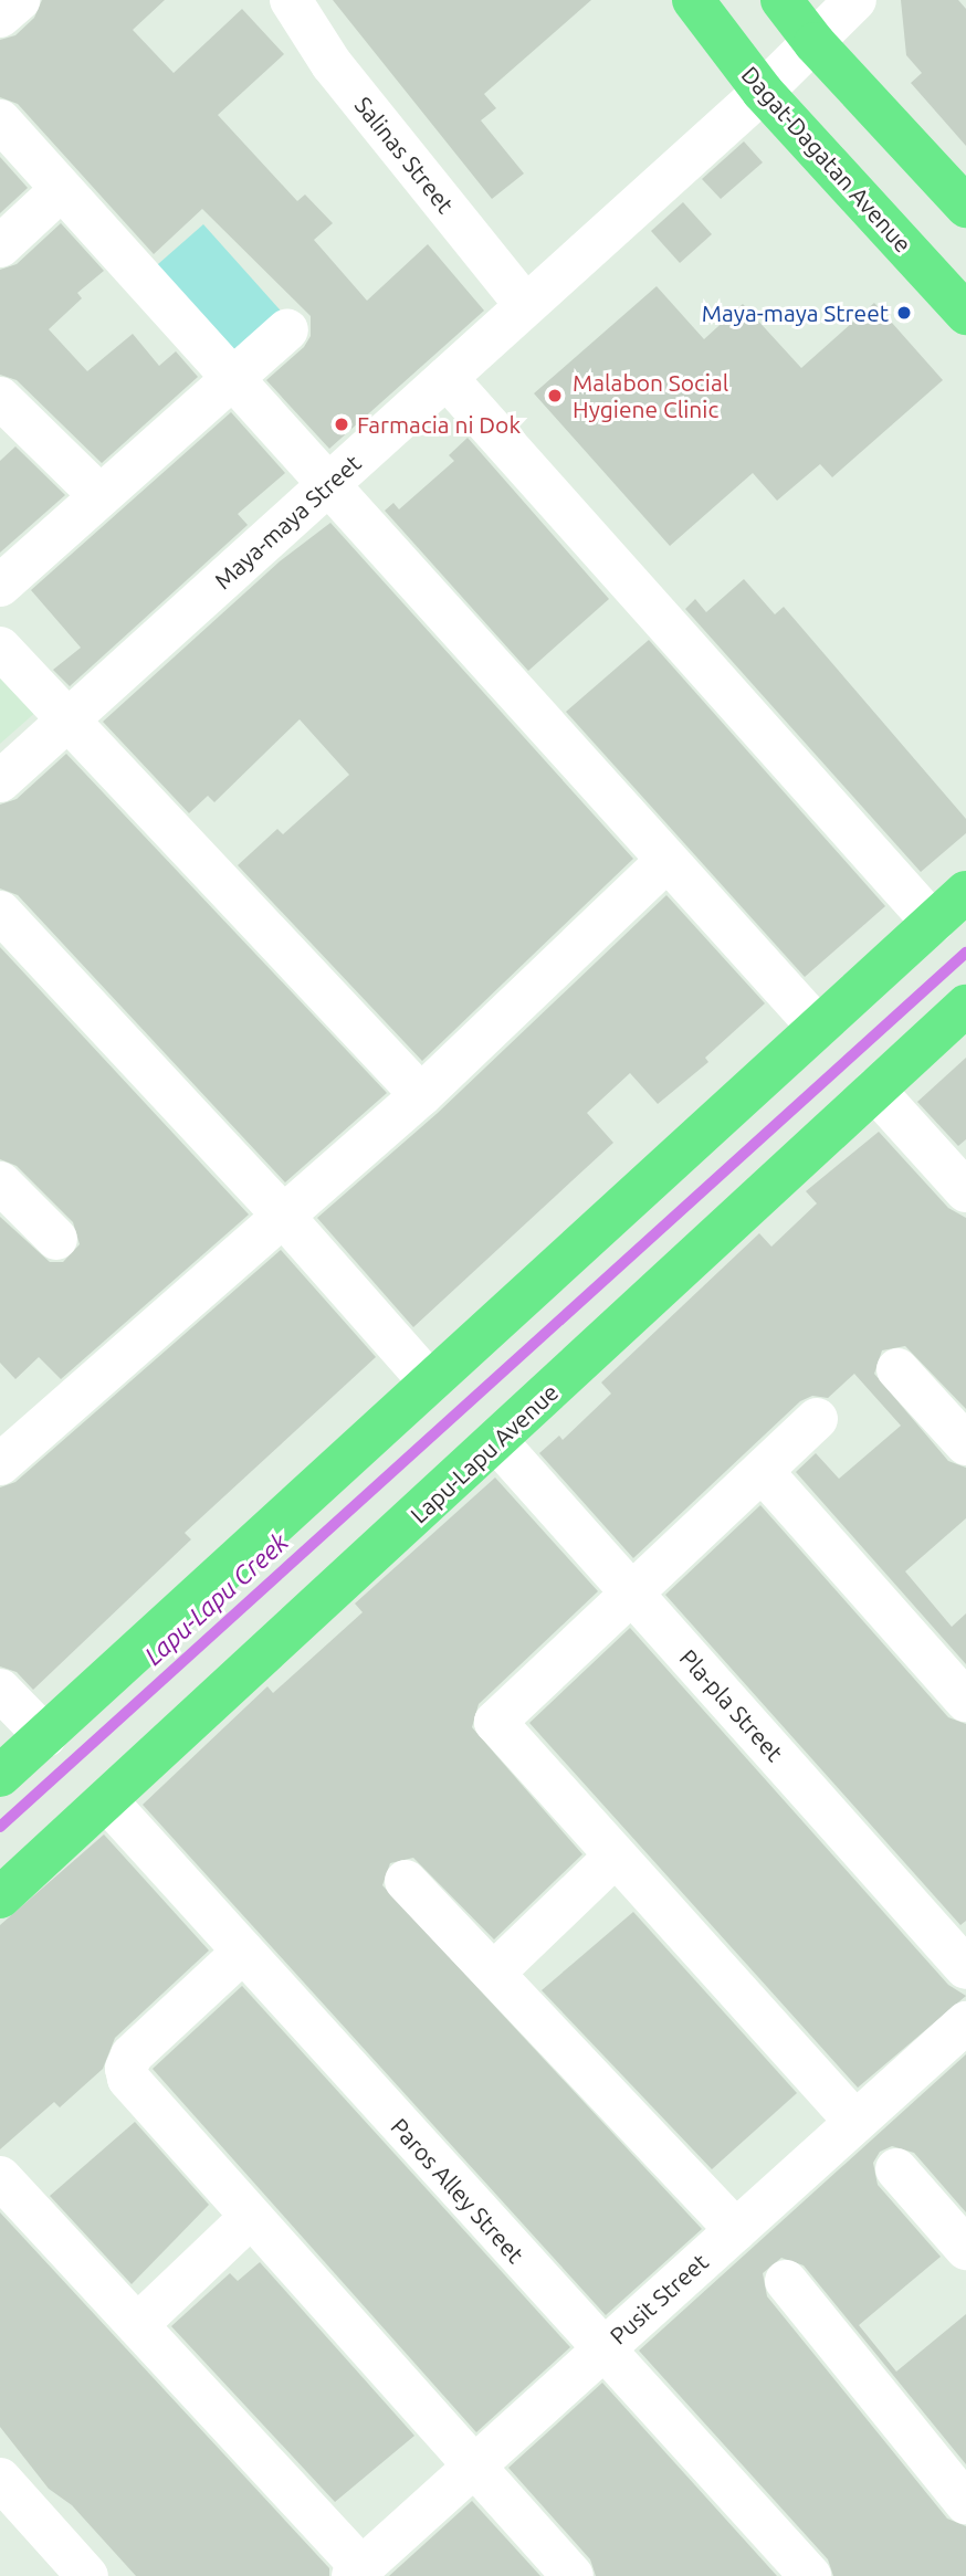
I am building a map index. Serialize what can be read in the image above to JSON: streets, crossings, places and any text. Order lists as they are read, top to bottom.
{
  "streets": {
    "main road": ["Dagat-Dagatan Avenue", "Lapu-Lapu Avenue"],
    "street": [
      "Salinas Street",
      "Maya-maya Street",
      "Pla-pla Street",
      "Paros Alley Street",
      "Pusit Street"
    ]
  },
  "crossings": [
    ["Salinas Street", "Maya-maya Street"],
    ["Dagat-Dagatan Avenue", "Maya-maya Street"],
    ["Lapu-Lapu Avenue", "Pla-pla Street"],
    ["Lapu-Lapu Avenue", "Paros Alley Street"],
    ["Paros Alley Street", "Pusit Street"]
  ],
  "water": ["Lapu-Lapu Creek"],
  "places": ["Maya-maya Street", "Malabon Social Hygiene Clinic", "Farmacia ni Dok"]
}
